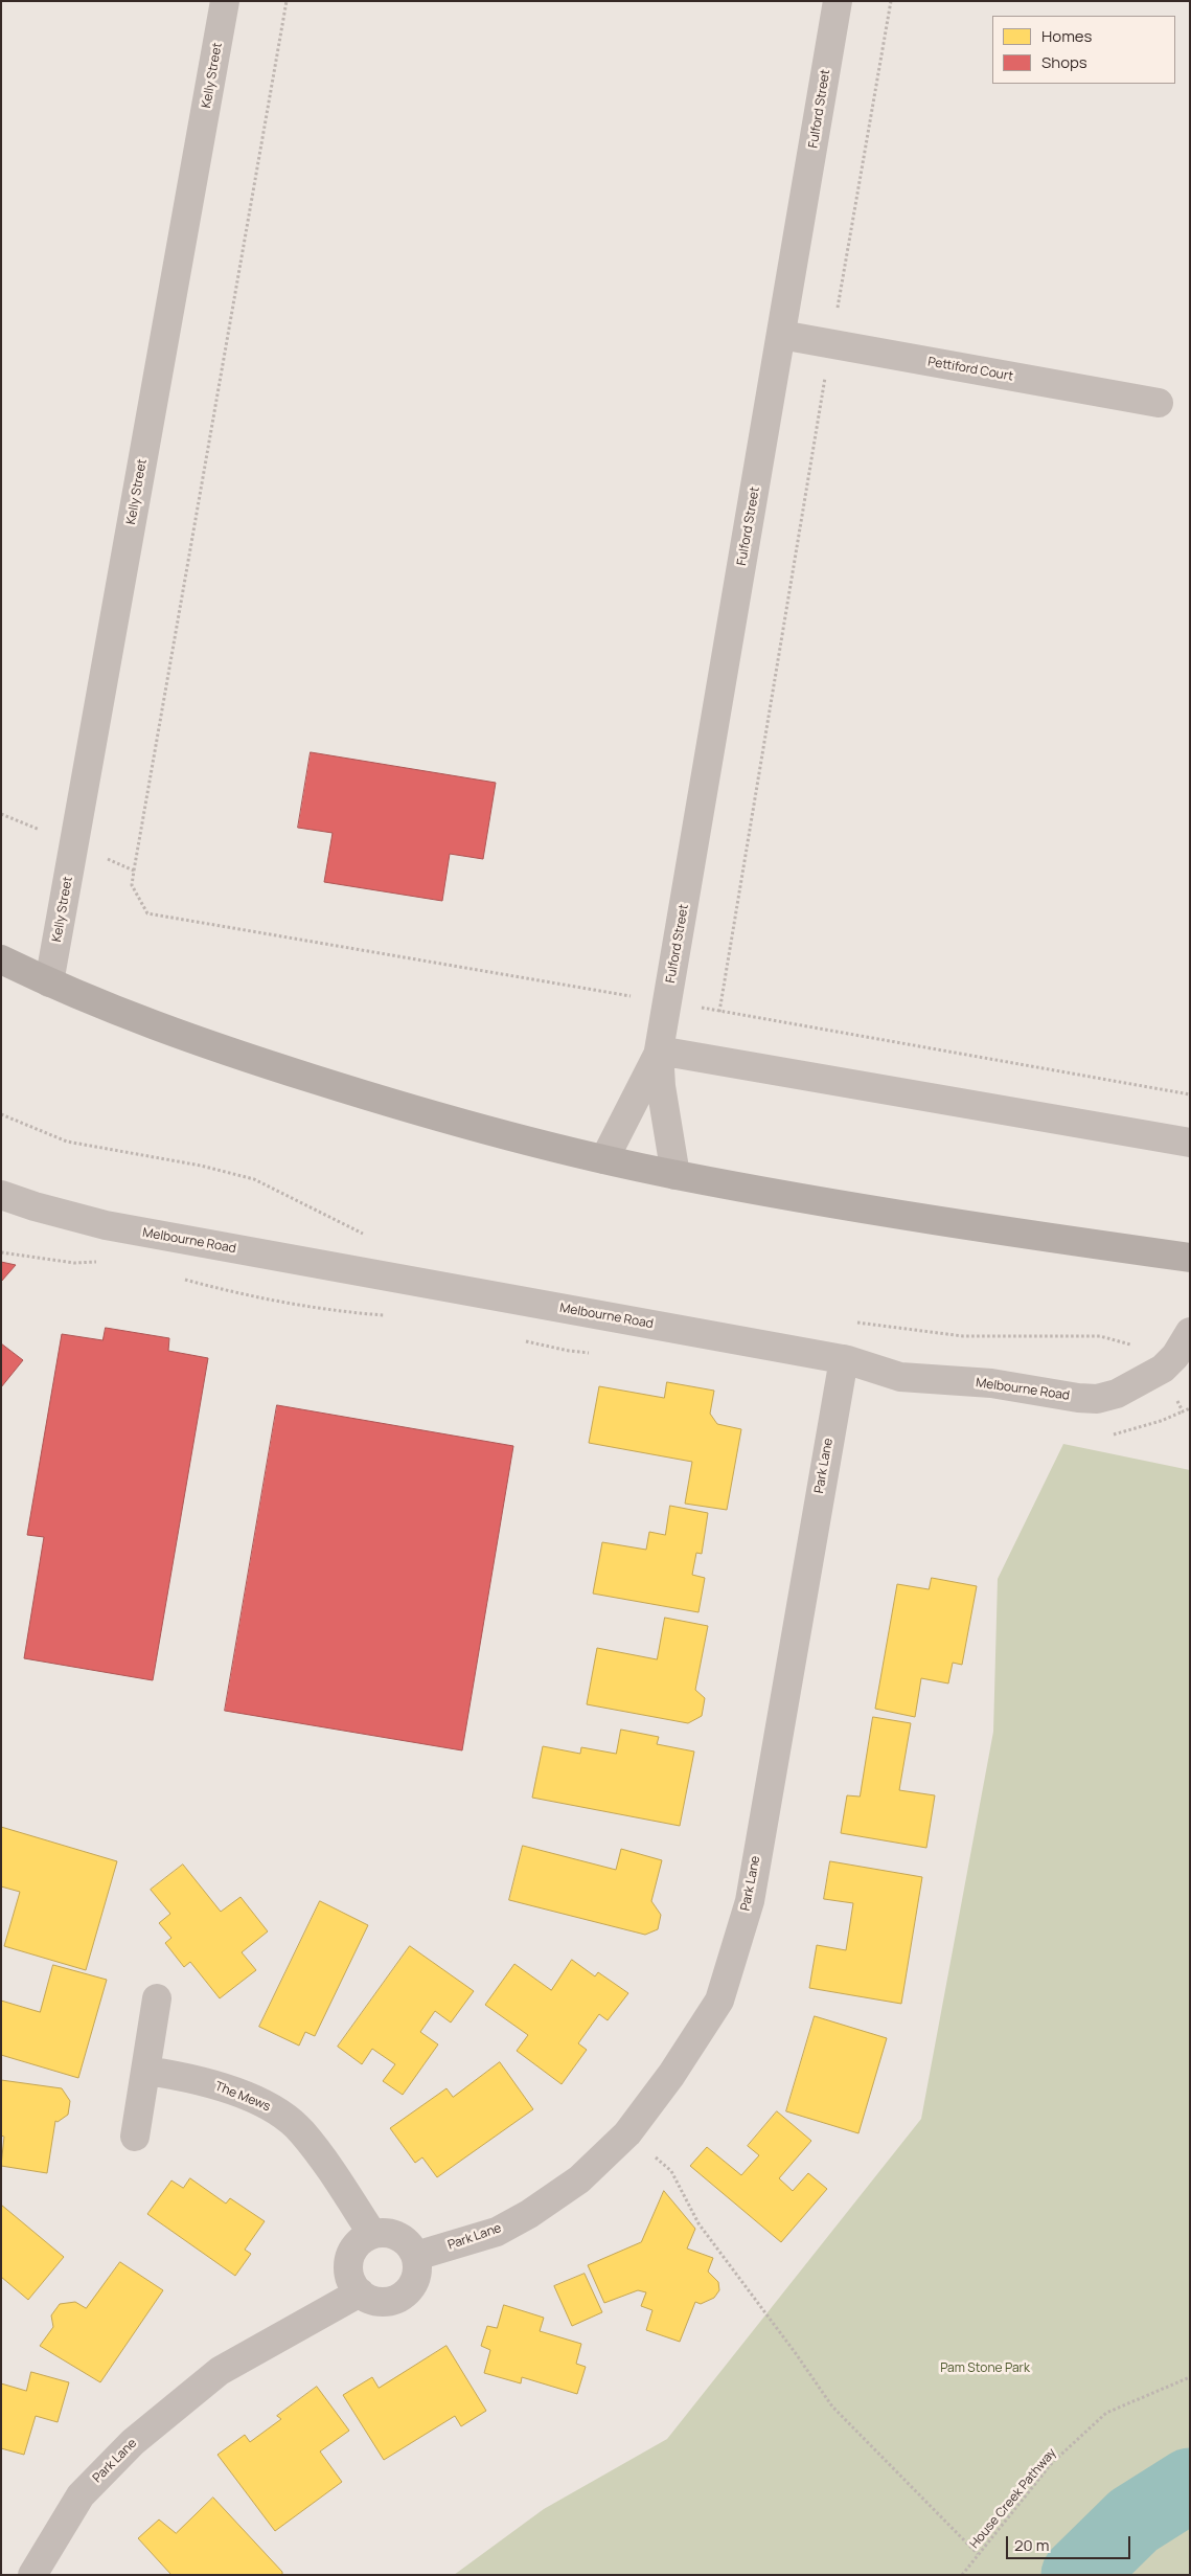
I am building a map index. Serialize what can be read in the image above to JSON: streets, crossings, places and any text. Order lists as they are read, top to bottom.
{
  "streets": {
    "street": [
      "Kelly Street",
      "Fulford Street",
      "Pettiford Court",
      "Melbourne Road",
      "Park Lane",
      "The Mews"
    ],
    "path": ["House Creek Pathway"]
  },
  "crossings": [
    ["Fulford Street", "Pettiford Court"],
    ["Melbourne Road", "Park Lane"],
    ["Park Lane", "The Mews"]
  ],
  "parks": ["Pam Stone Park"],
  "legend": ["Homes", "Shops"],
  "scale_bar": "20 m"
}
